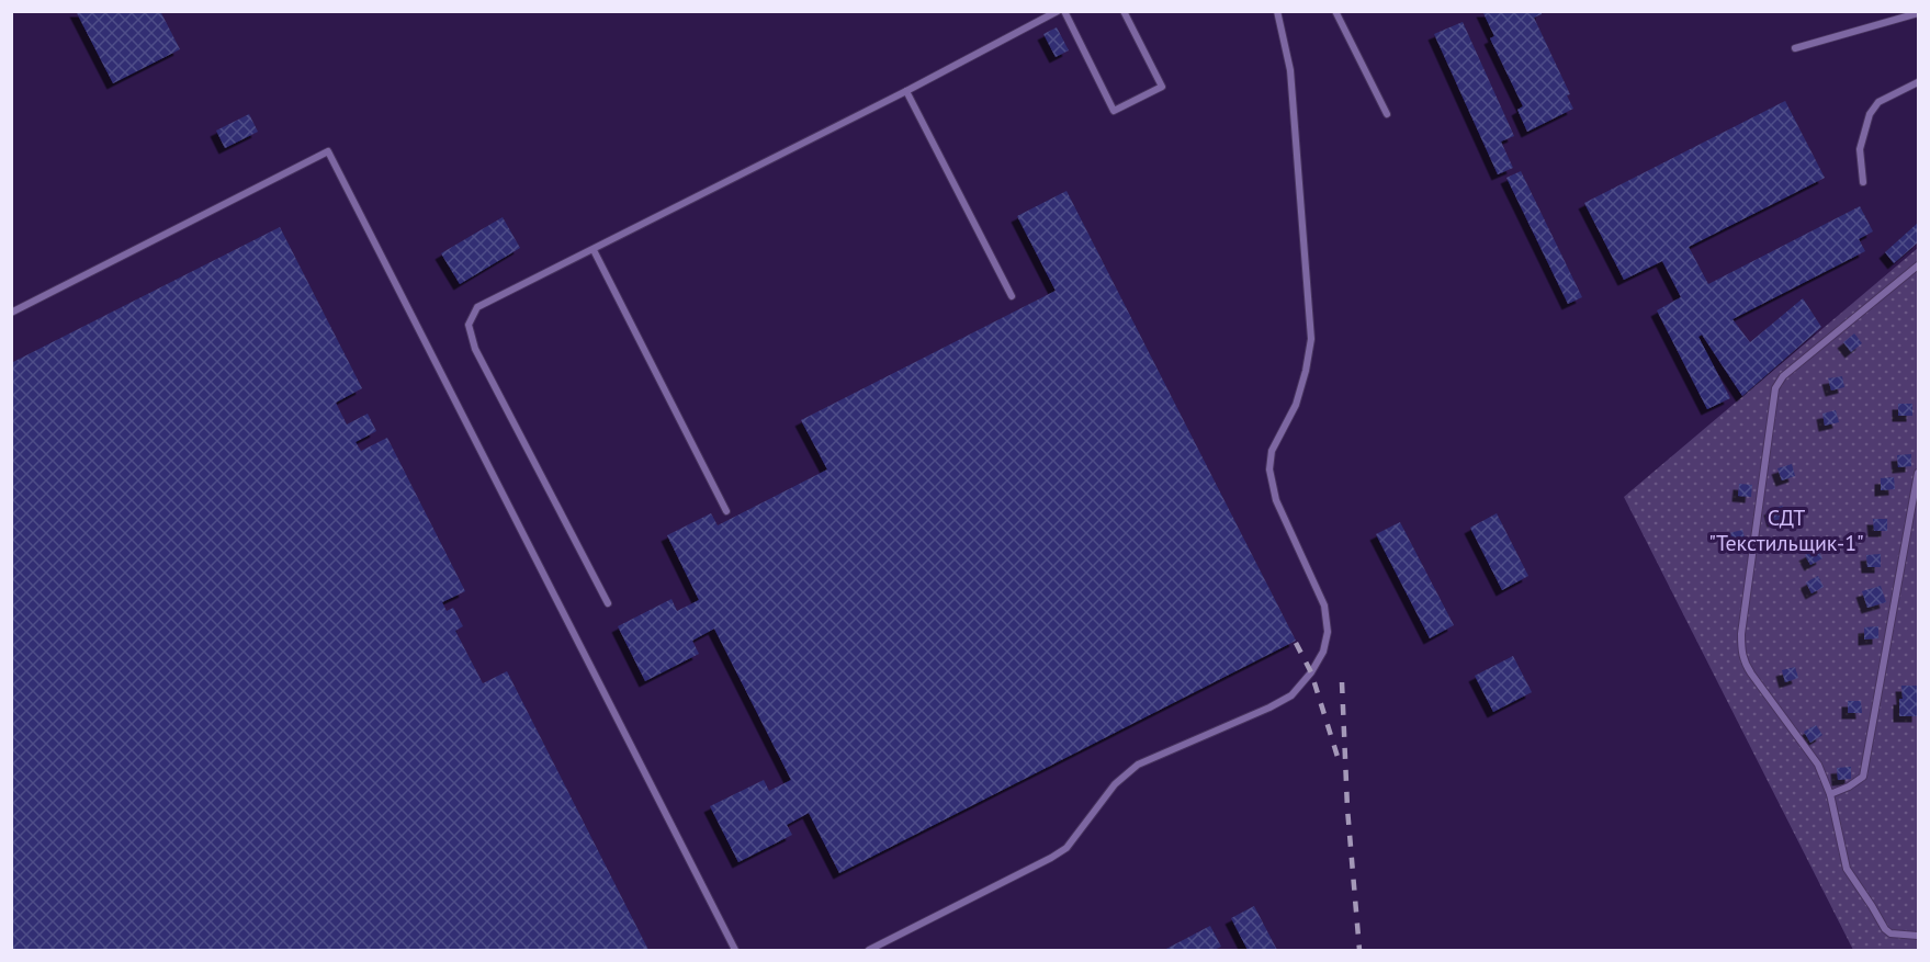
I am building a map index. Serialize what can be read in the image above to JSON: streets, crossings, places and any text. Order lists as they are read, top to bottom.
{
  "parks": ["СДТ \"Текстильщик-1\""]
}
